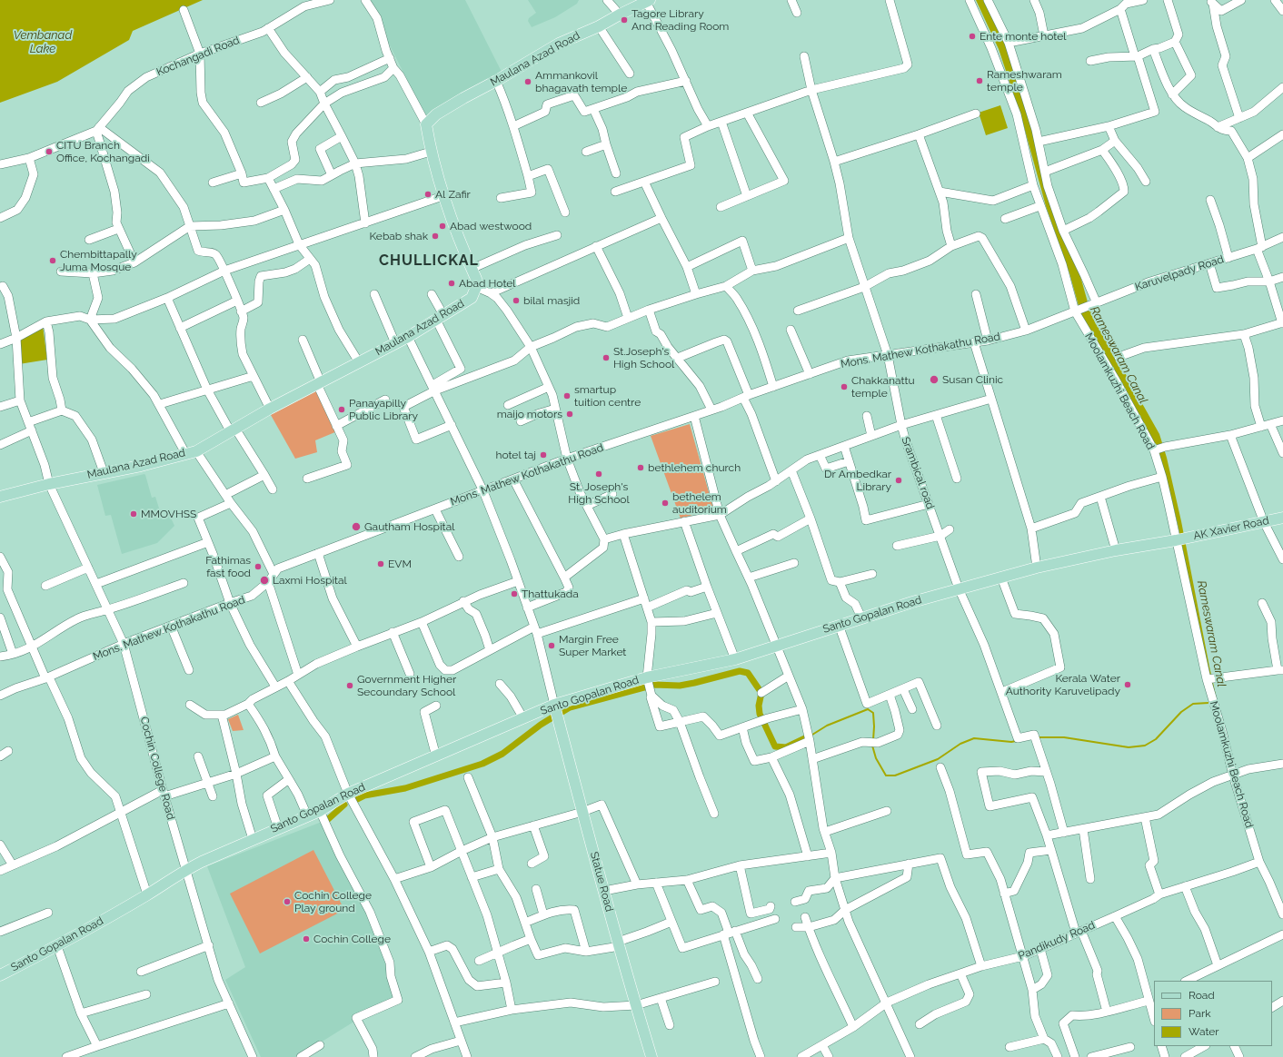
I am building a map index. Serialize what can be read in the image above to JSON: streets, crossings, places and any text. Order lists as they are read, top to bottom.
{
  "streets": {
    "main road": [
      "Maulana Azad Road",
      "AK Xavier Road",
      "Santo Gopalan Road",
      "Statue Road"
    ],
    "street": [
      "Kochangadi Road",
      "Karuvelpady Road",
      "Mons. Mathew Kothakathu Road",
      "Moolamkuzhi Beach Road",
      "Srambical road",
      "Cochin College Road",
      "Pandikudy Road"
    ]
  },
  "crossings": [
    ["Maulana Azad Road", "Cochin College Road"],
    ["Karuvelpady Road", "Mons. Mathew Kothakathu Road"],
    ["Karuvelpady Road", "Moolamkuzhi Beach Road"],
    ["Mons. Mathew Kothakathu Road", "Moolamkuzhi Beach Road"],
    ["Mons. Mathew Kothakathu Road", "Srambical road"],
    ["Mons. Mathew Kothakathu Road", "Cochin College Road"],
    ["Moolamkuzhi Beach Road", "AK Xavier Road"],
    ["Moolamkuzhi Beach Road", "Santo Gopalan Road"],
    ["Moolamkuzhi Beach Road", "Pandikudy Road"],
    ["Srambical road", "Santo Gopalan Road"],
    ["AK Xavier Road", "Santo Gopalan Road"],
    ["Santo Gopalan Road", "Cochin College Road"],
    ["Santo Gopalan Road", "Statue Road"]
  ],
  "districts": ["CHULLICKAL"],
  "water": ["Vembanad Lake", "Rameswaram Canal"],
  "places": [
    "Tagore Library And Reading Room",
    "Ente monte hotel",
    "Rameshwaram temple",
    "Ammankovil bhagavath temple",
    "CITU Branch Office, Kochangadi",
    "Al Zafir",
    "Abad westwood",
    "Kebab shak",
    "Chembittapally Juma Mosque",
    "Abad Hotel",
    "bilal masjid",
    "St.Joseph's High School",
    "Susan Clinic",
    "Chakkanattu temple",
    "smartup tuition centre",
    "Panayapilly Public Library",
    "maijo motors",
    "hotel taj",
    "bethlehem church",
    "St. Joseph's High School",
    "Dr Ambedkar Library",
    "bethelem auditorium",
    "MMOVHSS",
    "Gautham Hospital",
    "EVM",
    "Fathimas fast food",
    "Laxmi Hospital",
    "Thattukada",
    "Margin Free Super Market",
    "Kerala Water Authority Karuvelipady",
    "Government Higher Secoundary School",
    "Cochin College Play ground",
    "Cochin College"
  ],
  "legend": ["Road", "Park", "Water"]
}
